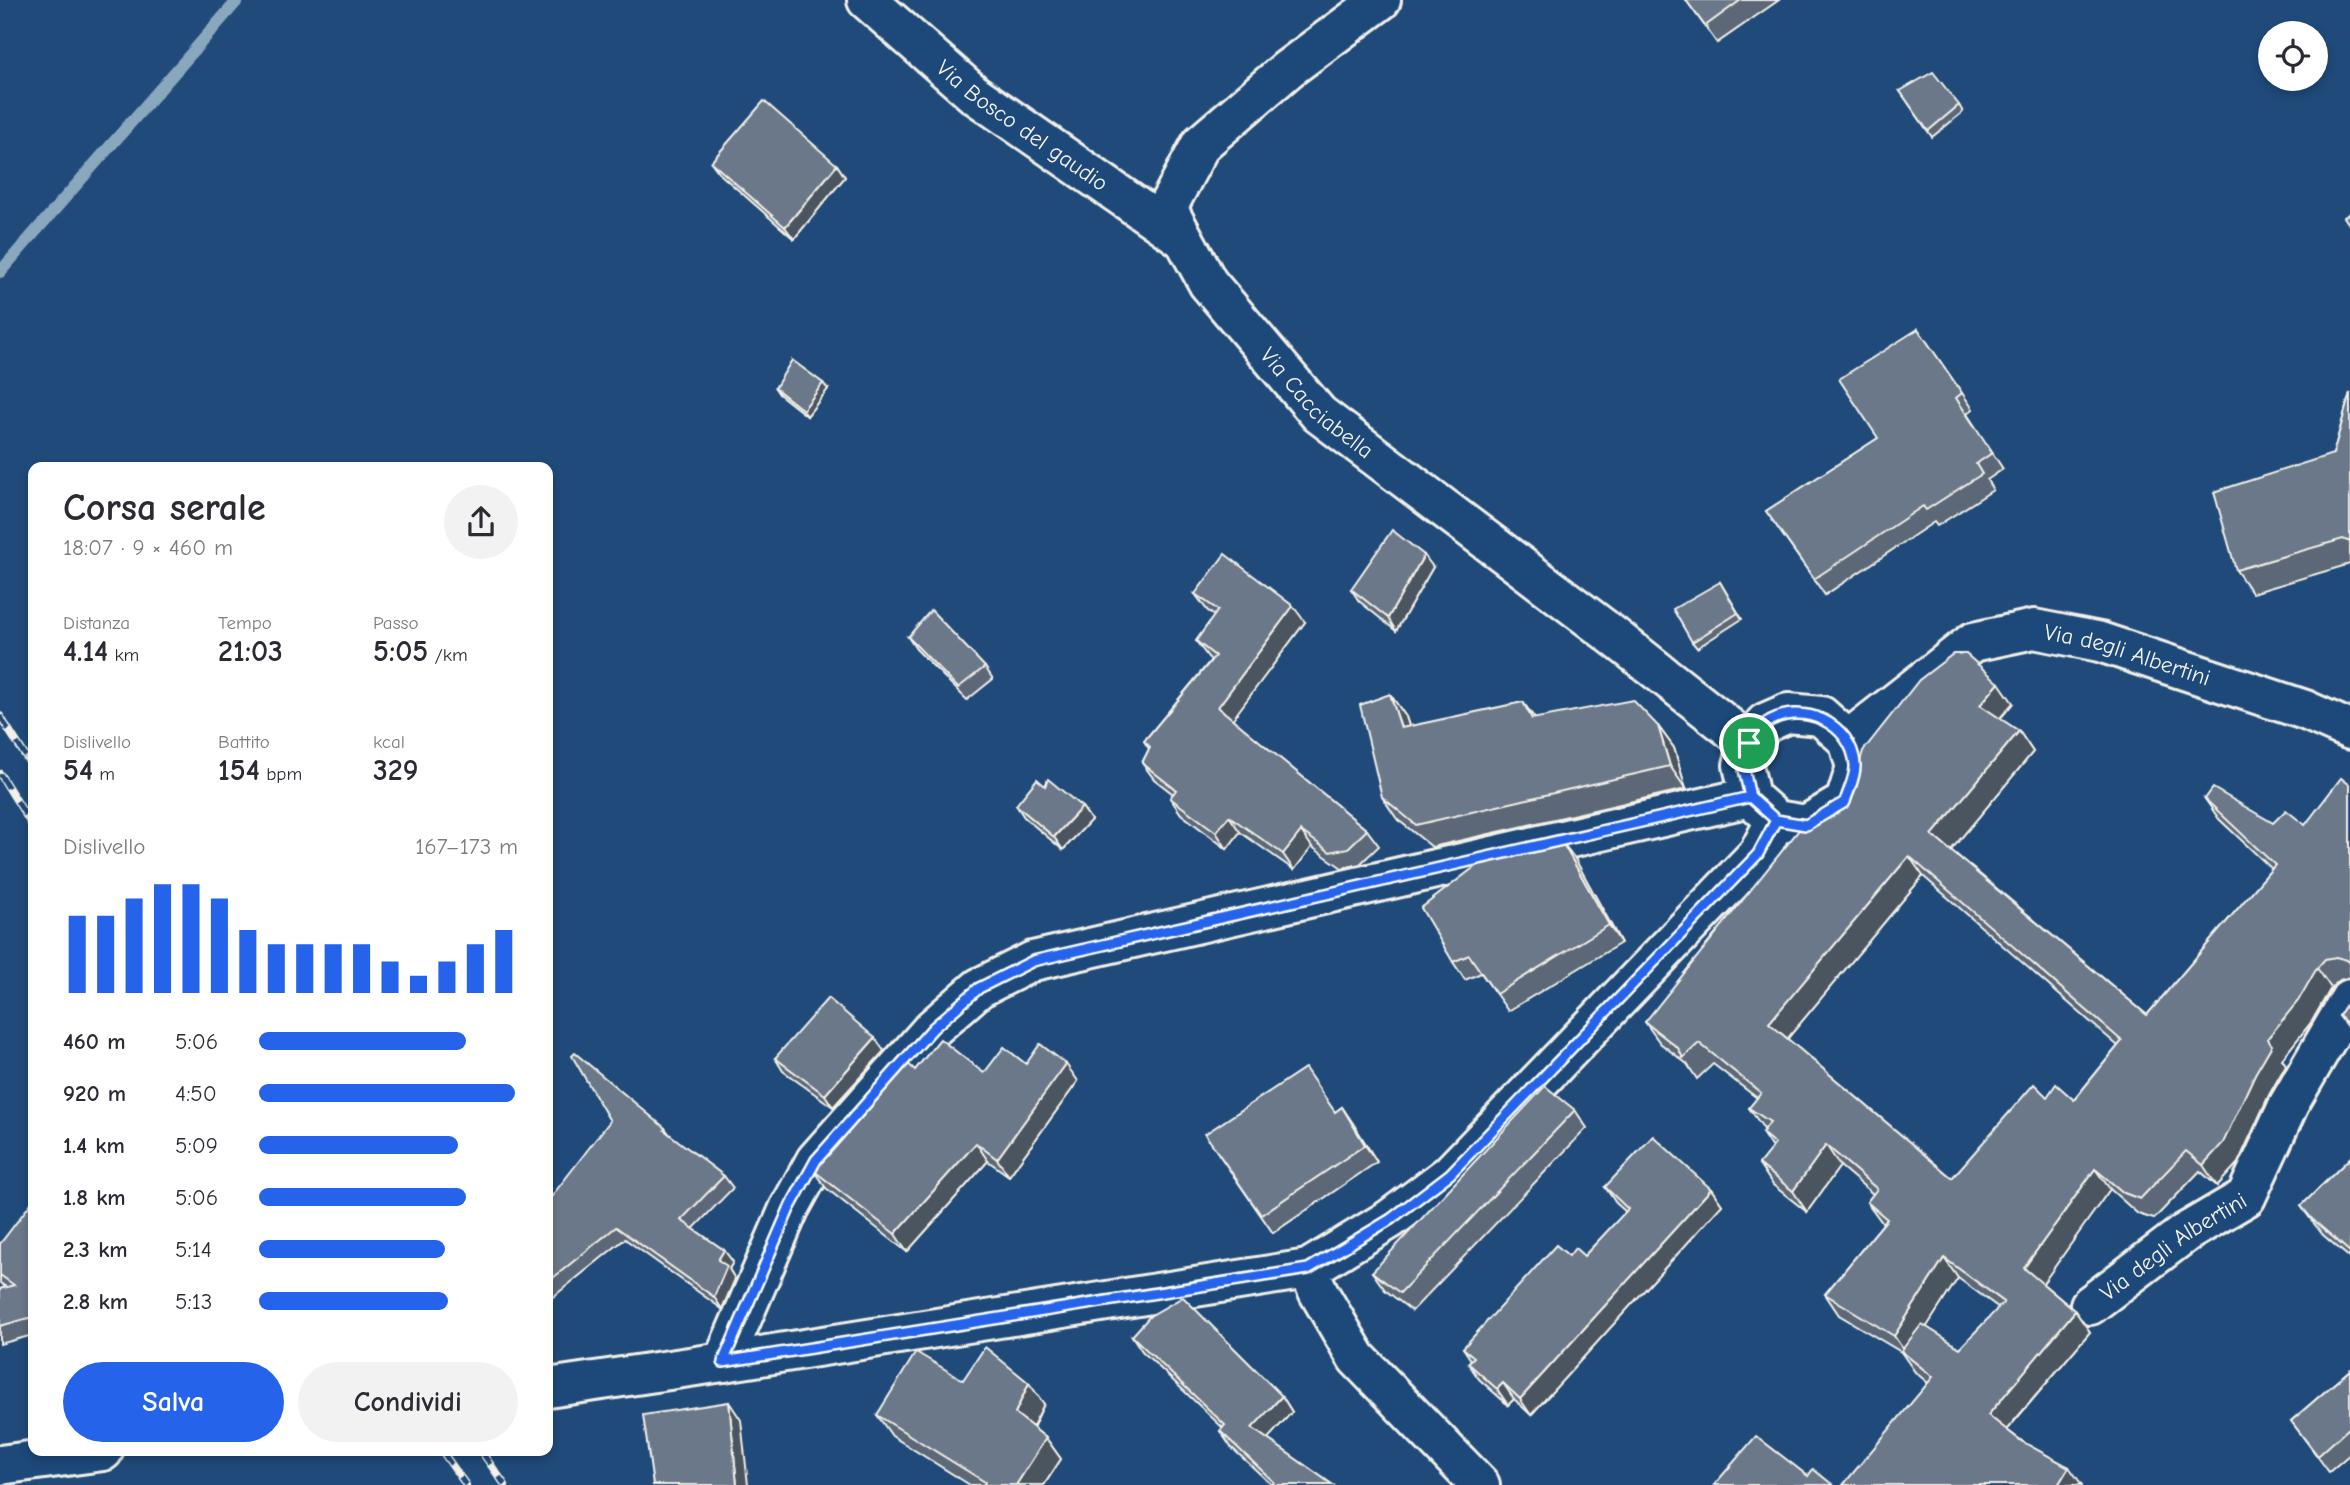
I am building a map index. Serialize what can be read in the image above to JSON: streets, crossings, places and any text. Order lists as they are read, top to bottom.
{
  "streets": {
    "street": ["Via Bosco del gaudio", "Via Cacciabella", "Via degli Albertini"]
  },
  "crossings": [
    ["Via Bosco del gaudio", "Via Cacciabella"],
    ["Via Cacciabella", "Via degli Albertini"]
  ],
  "page": {
    "heading": ["Corsa serale", "18:07 · 9 × 460 m"],
    "stats": [
      ["Distanza", "4.14 km"],
      ["Tempo", "21:03"],
      ["Passo", "5:05 /km"],
      ["Dislivello", "54 m"],
      ["Battito", "154 bpm"],
      ["kcal", "329"]
    ],
    "chart": ["Dislivello", "167–173 m"],
    "list": [
      {
        "name": "460 m",
        "note": "5:06"
      },
      {
        "name": "920 m",
        "note": "4:50"
      },
      {
        "name": "1.4 km",
        "note": "5:09"
      },
      {
        "name": "1.8 km",
        "note": "5:06"
      },
      {
        "name": "2.3 km",
        "note": "5:14"
      },
      {
        "name": "2.8 km",
        "note": "5:13"
      }
    ],
    "buttons": ["Salva", "Condividi"]
  }
}
